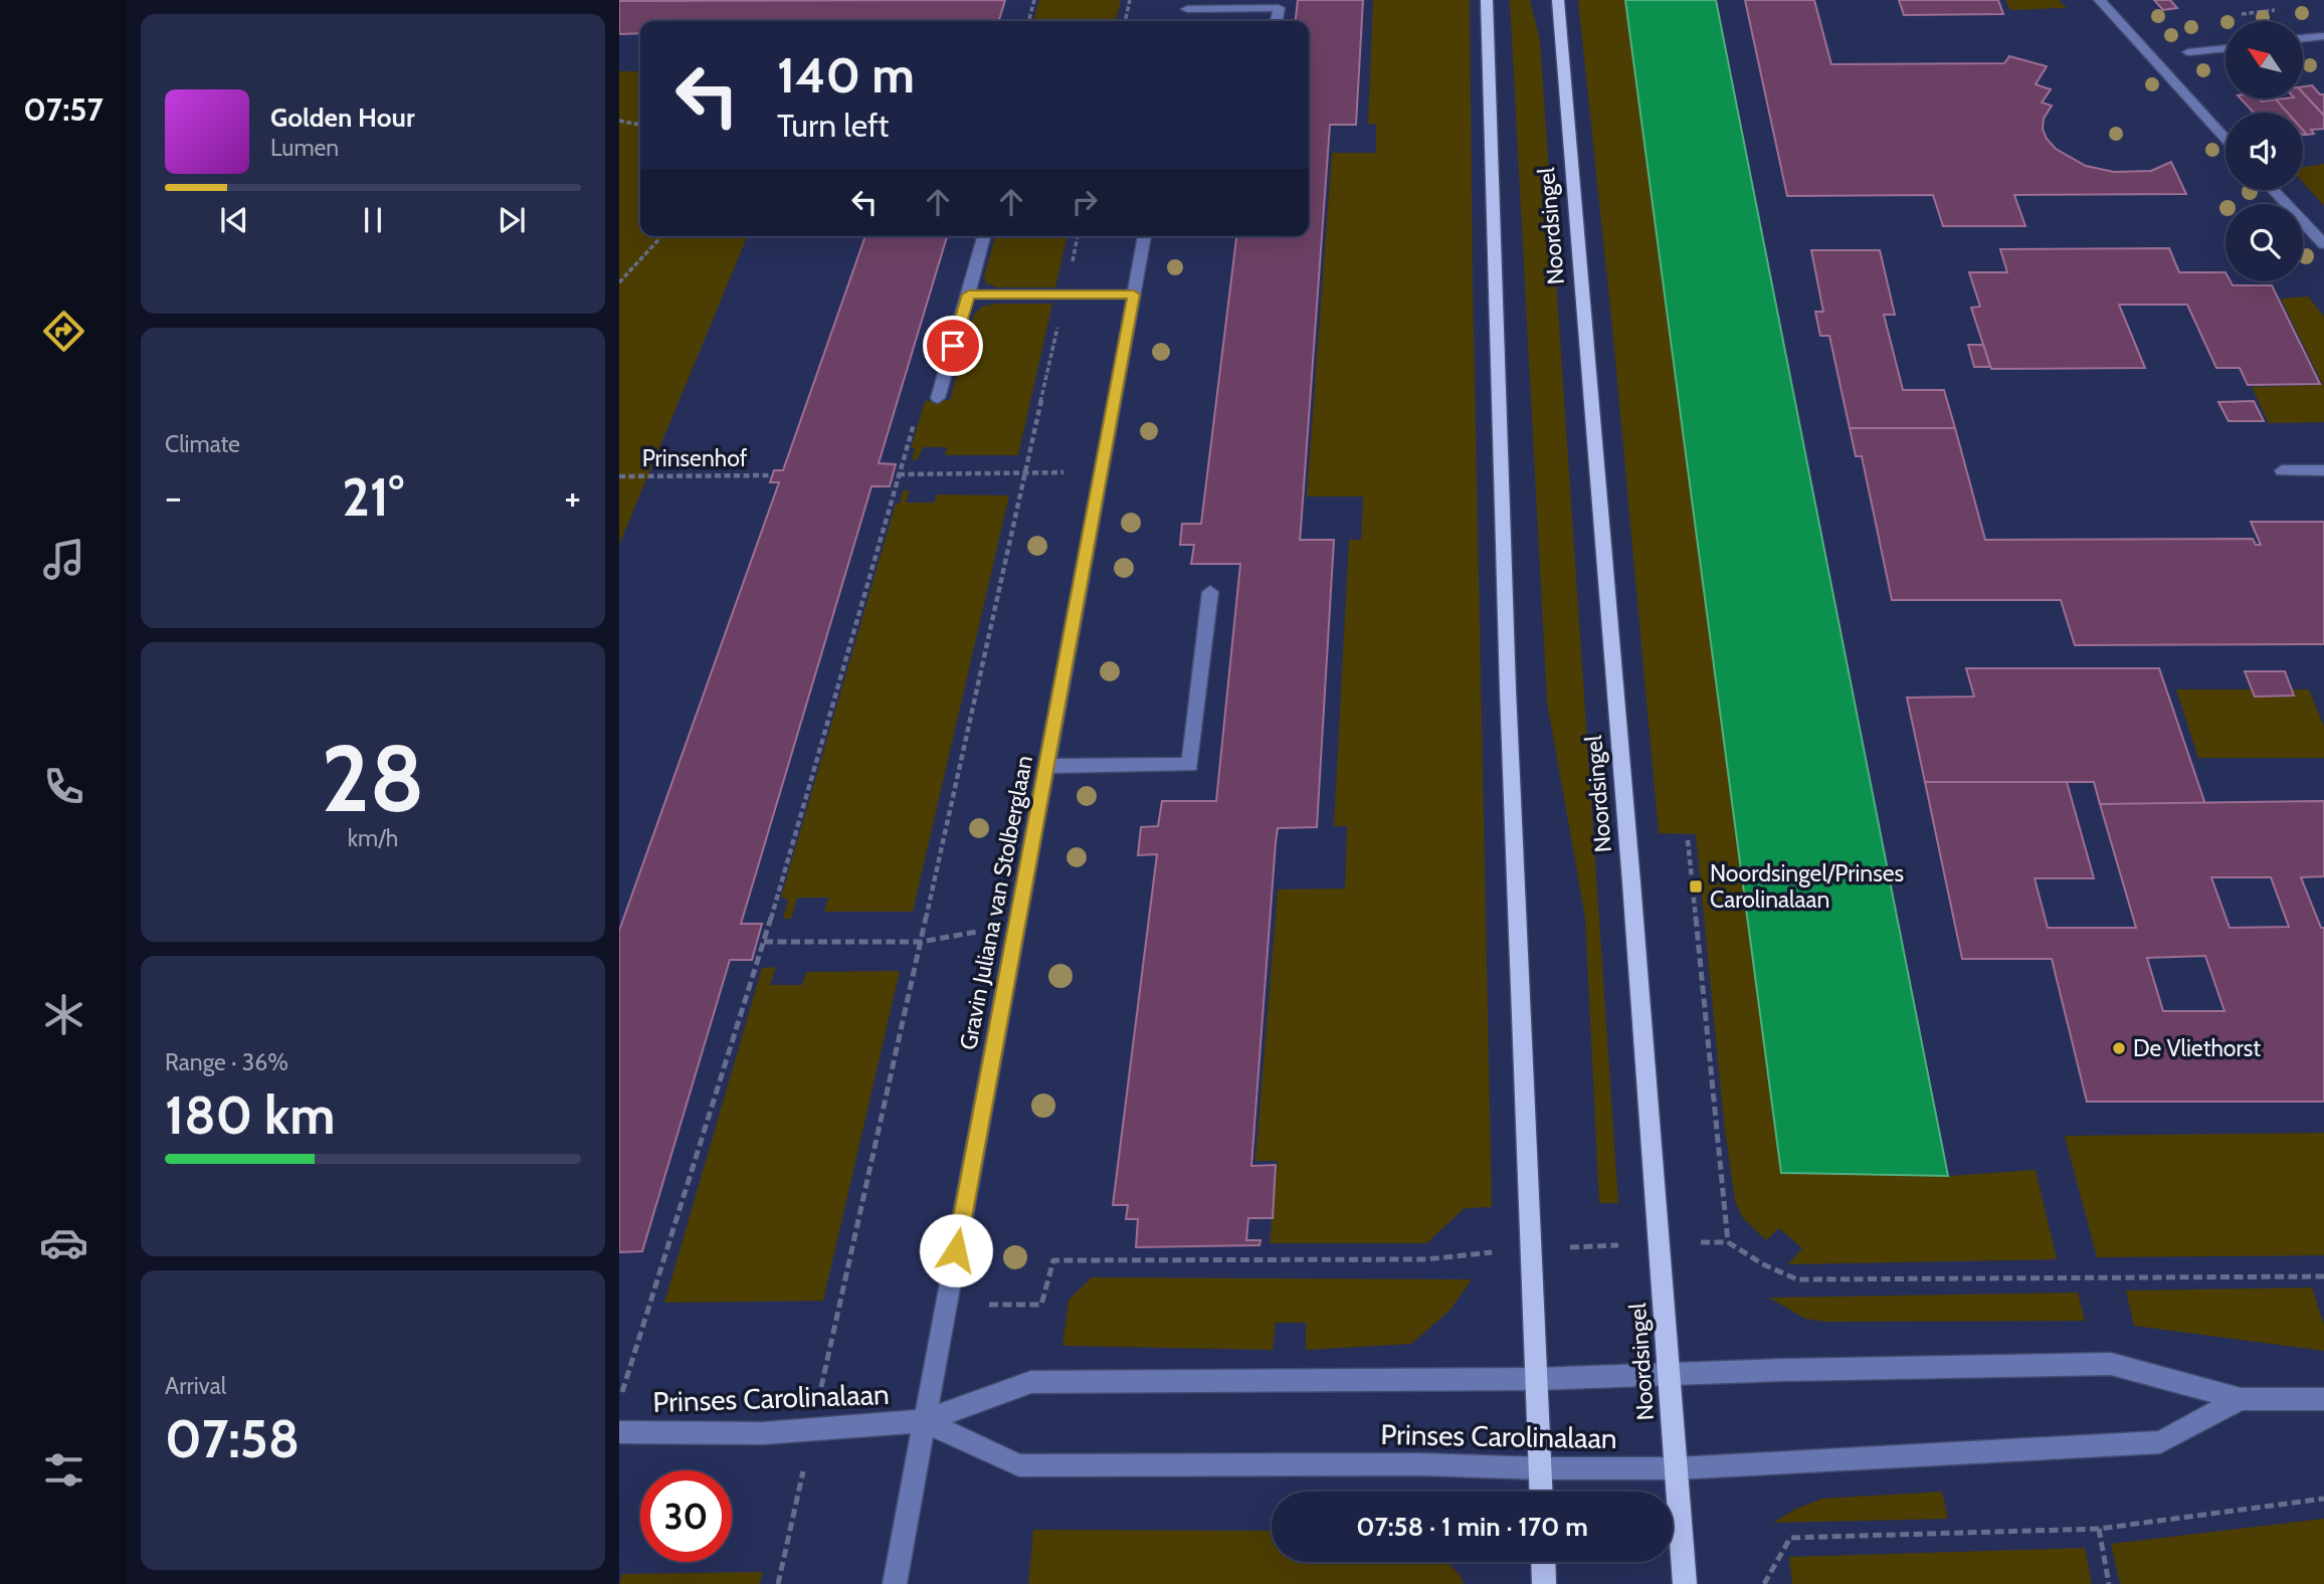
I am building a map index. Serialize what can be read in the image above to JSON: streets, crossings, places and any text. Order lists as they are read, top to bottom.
{
  "streets": {
    "main road": ["Noordsingel"],
    "street": ["Gravin Juliana van Stolberglaan", "Prinses Carolinalaan"],
    "path": ["Prinsenhof"]
  },
  "crossings": [
    ["Noordsingel", "Prinses Carolinalaan"],
    ["Gravin Juliana van Stolberglaan", "Prinses Carolinalaan"]
  ],
  "places": {
    "transit": ["Noordsingel/Prinses Carolinalaan"],
    "other": ["De Vliethorst"]
  },
  "north": "top left",
  "page": {
    "tabs": "07:57",
    "turn": ["140 m", "Turn left"],
    "song": ["Golden Hour", "Lumen"],
    "tile": [
      "Climate",
      ["28", "km/h"],
      ["Range · 36%", "180 km"],
      ["Arrival", "07:58"]
    ],
    "heat": ["−", "21°", "+"],
    "limit": "30",
    "trip": "07:58 · 1 min · 170 m"
  }
}
